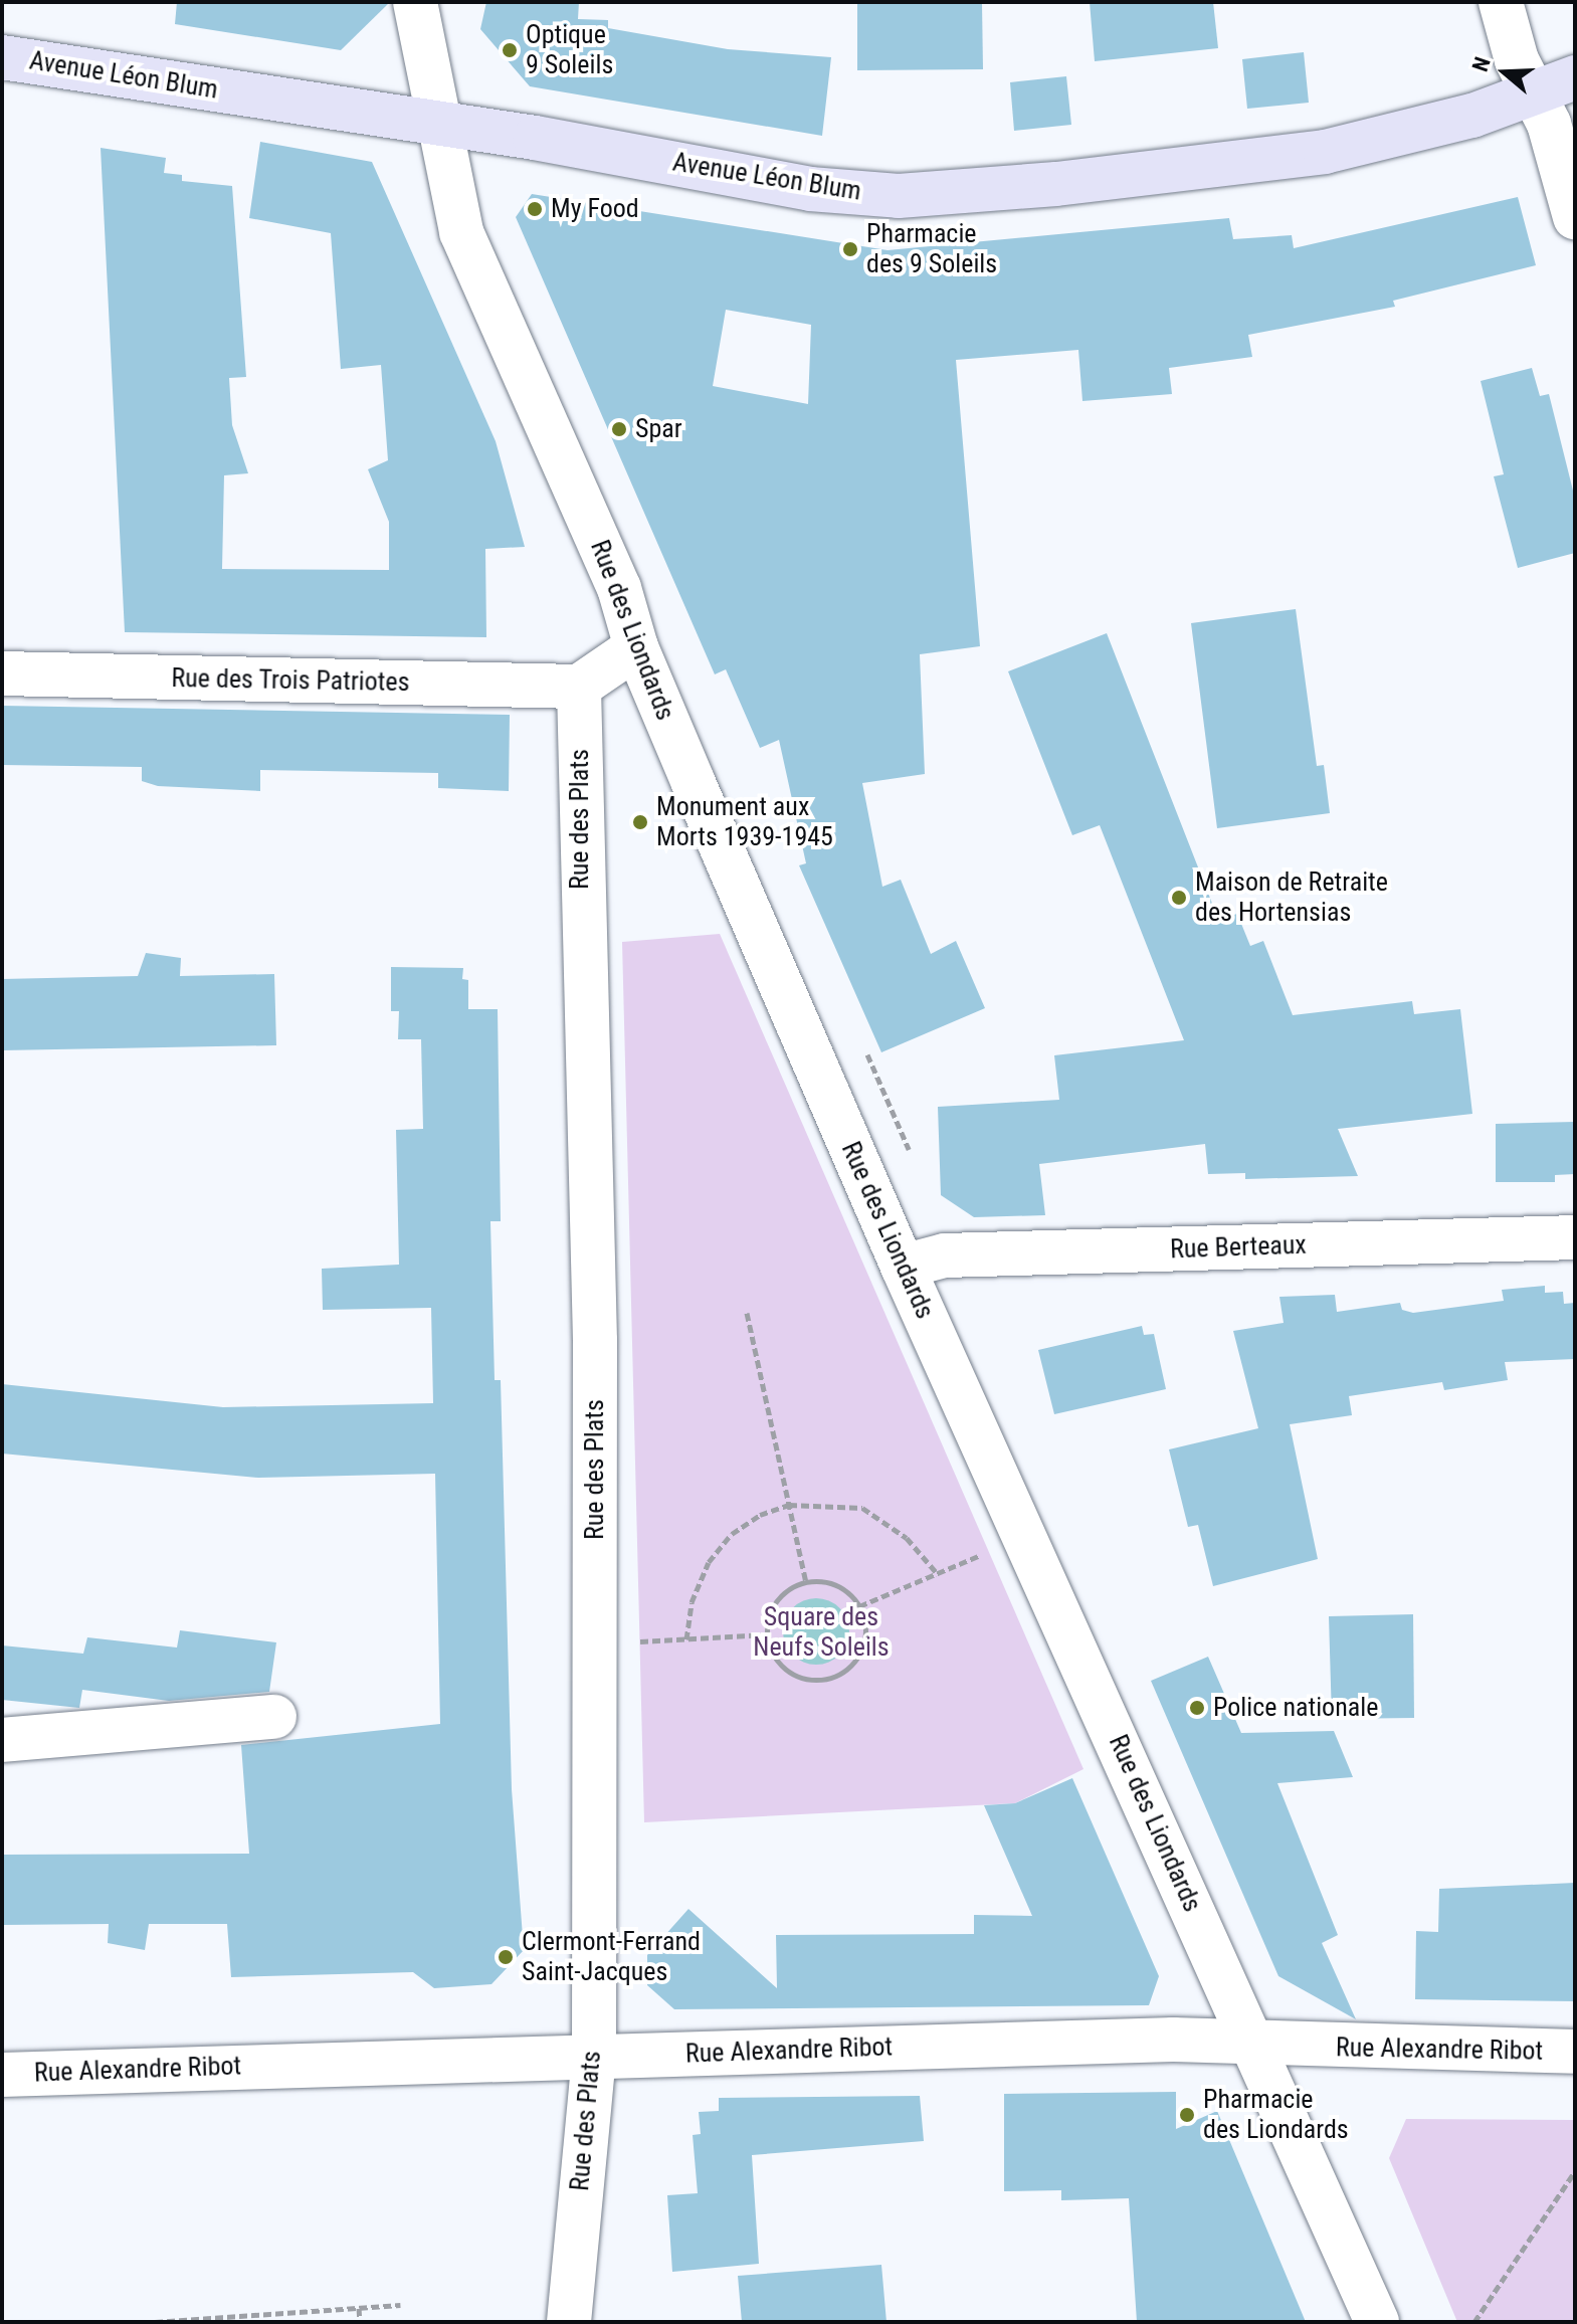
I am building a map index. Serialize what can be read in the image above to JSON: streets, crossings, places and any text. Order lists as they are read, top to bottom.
{
  "streets": {
    "main road": ["Avenue Léon Blum"],
    "street": [
      "Rue des Liondards",
      "Rue des Trois Patriotes",
      "Rue des Plats",
      "Rue Berteaux",
      "Rue Alexandre Ribot"
    ]
  },
  "crossings": [
    ["Avenue Léon Blum", "Rue des Liondards"],
    ["Rue des Liondards", "Rue Berteaux"],
    ["Rue des Liondards", "Rue Alexandre Ribot"],
    ["Rue des Trois Patriotes", "Rue des Plats"],
    ["Rue des Plats", "Rue Alexandre Ribot"]
  ],
  "parks": ["Square des Neufs Soleils"],
  "places": [
    "Optique 9 Soleils",
    "My Food",
    "Pharmacie des 9 Soleils",
    "Spar",
    "Monument aux Morts 1939-1945",
    "Maison de Retraite des Hortensias",
    "Police nationale",
    "Clermont-Ferrand Saint-Jacques",
    "Pharmacie des Liondards"
  ],
  "north": "left"
}
